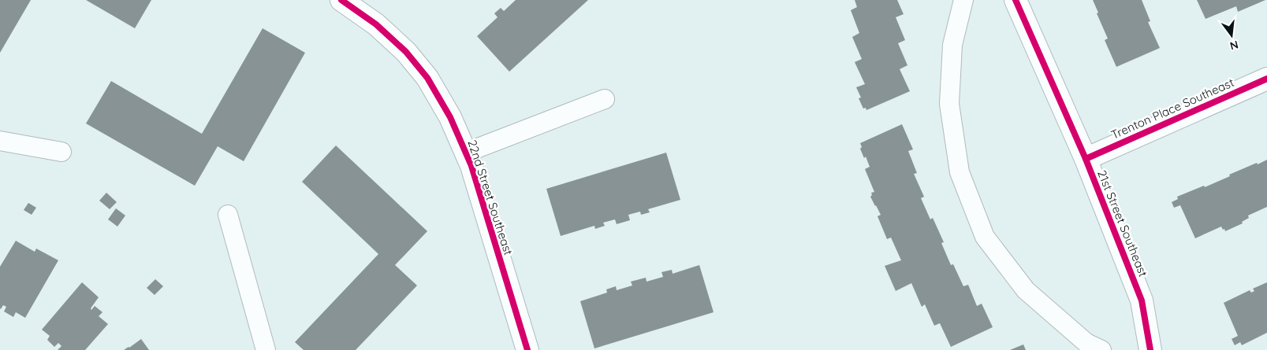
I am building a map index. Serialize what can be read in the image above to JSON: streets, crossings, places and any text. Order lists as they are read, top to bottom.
{
  "streets": {
    "street": ["Trenton Place Southeast", "22nd Street Southeast", "21st Street Southeast"]
  },
  "crossings": [
    ["Trenton Place Southeast", "21st Street Southeast"]
  ],
  "north": "bottom"
}
